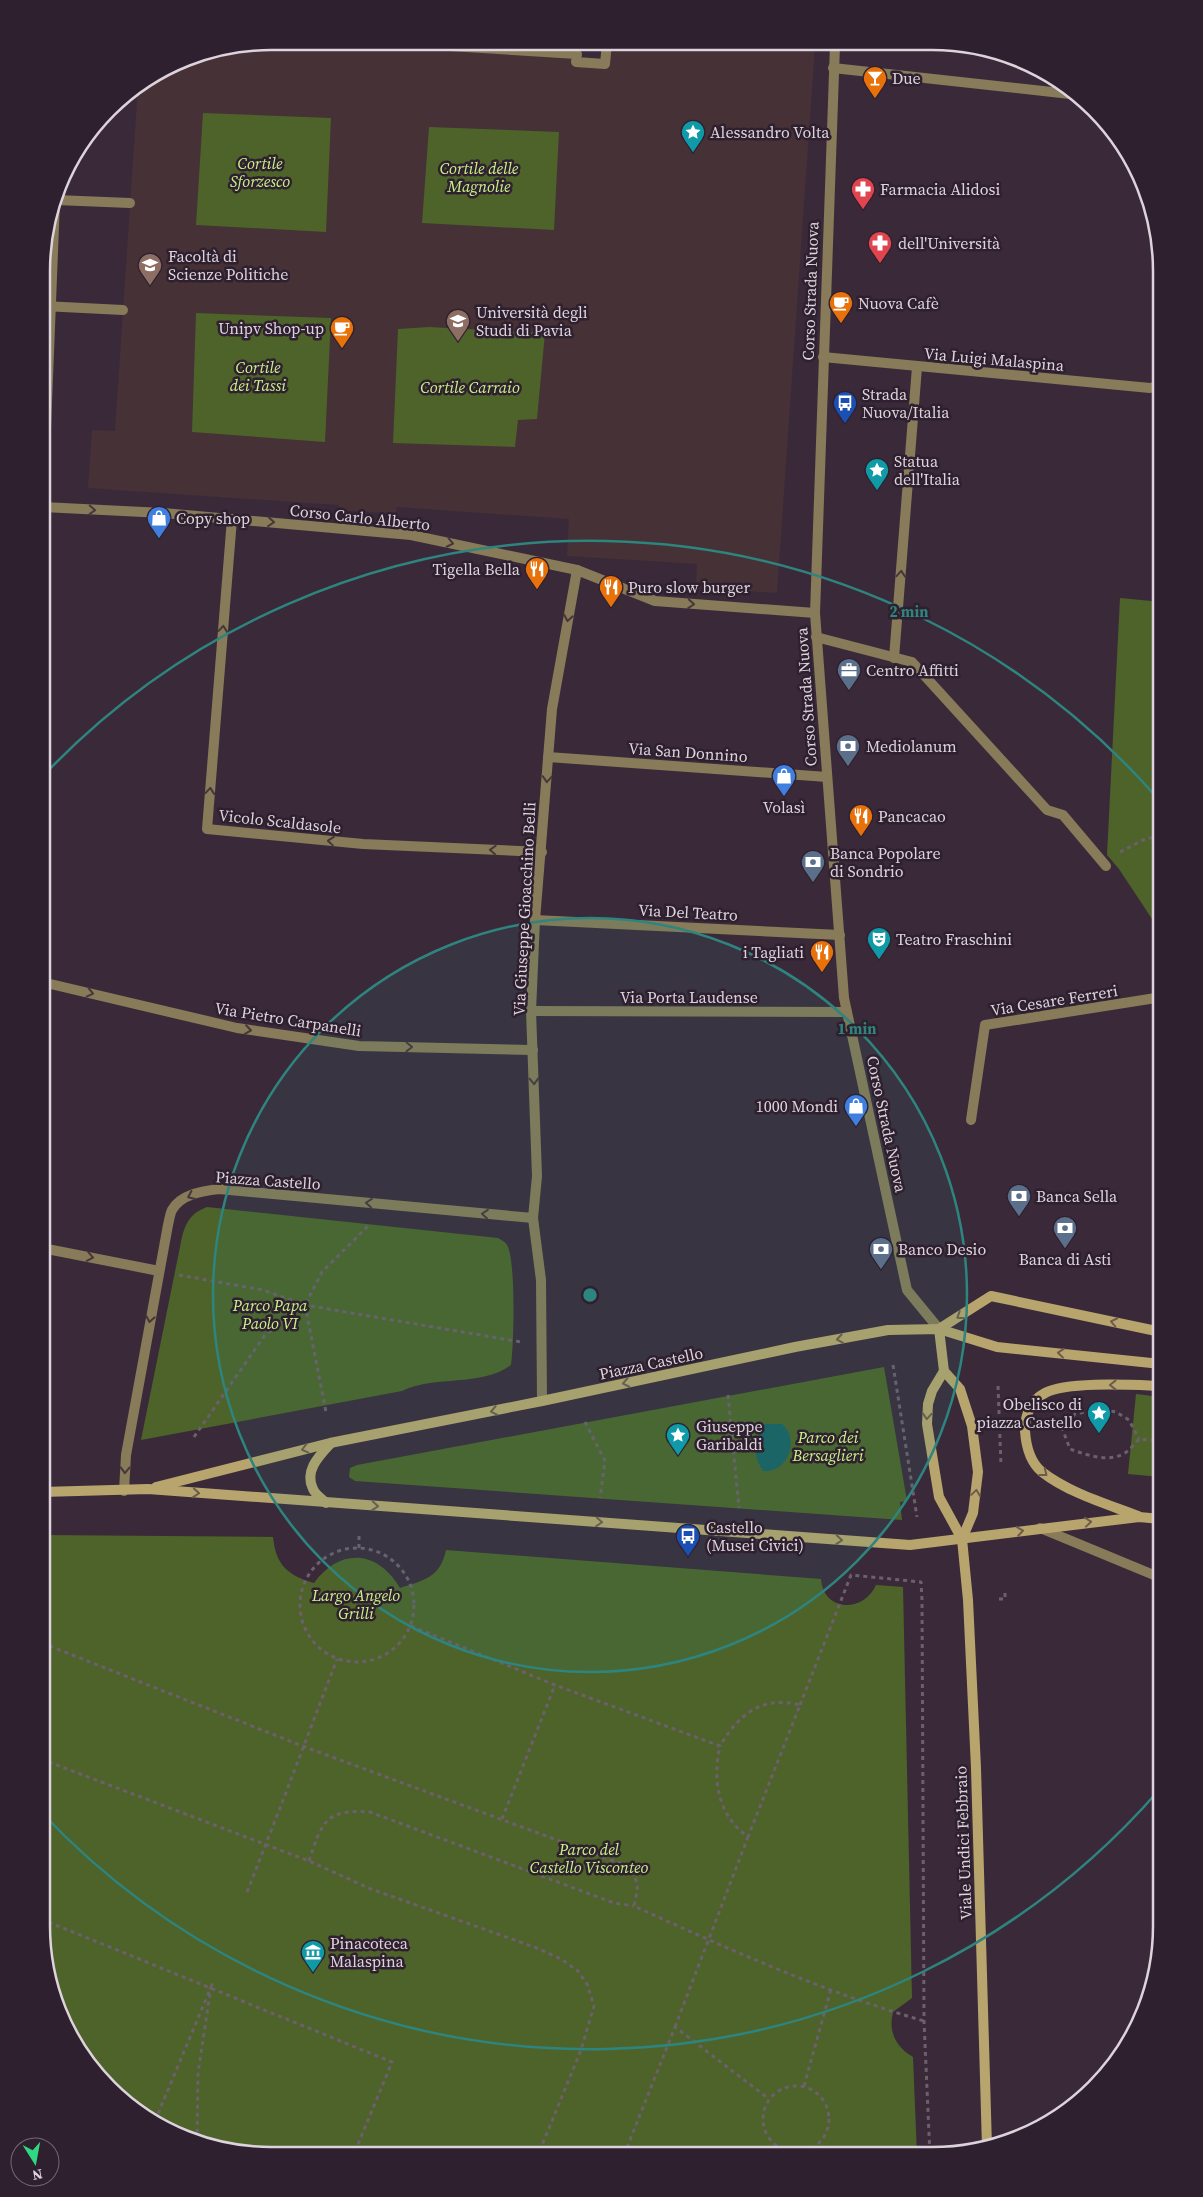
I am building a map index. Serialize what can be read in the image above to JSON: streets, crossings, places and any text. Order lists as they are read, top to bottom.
{
  "streets": {
    "street": [
      "Corso Strada Nuova",
      "Via Luigi Malaspina",
      "Corso Carlo Alberto",
      "Via San Donnino",
      "Vicolo Scaldasole",
      "Via Giuseppe Gioacchino Belli",
      "Via Del Teatro",
      "Via Porta Laudense",
      "Via Cesare Ferreri",
      "Via Pietro Carpanelli",
      "Piazza Castello",
      "Viale Undici Febbraio"
    ]
  },
  "crossings": [
    ["Corso Strada Nuova", "Via Luigi Malaspina"],
    ["Corso Strada Nuova", "Corso Carlo Alberto"],
    ["Corso Strada Nuova", "Via San Donnino"],
    ["Corso Strada Nuova", "Via Del Teatro"],
    ["Corso Strada Nuova", "Via Porta Laudense"],
    ["Corso Strada Nuova", "Piazza Castello"],
    ["Corso Carlo Alberto", "Vicolo Scaldasole"],
    ["Corso Carlo Alberto", "Via Giuseppe Gioacchino Belli"],
    ["Via San Donnino", "Via Giuseppe Gioacchino Belli"],
    ["Vicolo Scaldasole", "Via Giuseppe Gioacchino Belli"],
    ["Via Giuseppe Gioacchino Belli", "Via Del Teatro"],
    ["Via Giuseppe Gioacchino Belli", "Via Porta Laudense"],
    ["Via Giuseppe Gioacchino Belli", "Via Pietro Carpanelli"],
    ["Via Giuseppe Gioacchino Belli", "Piazza Castello"],
    ["Piazza Castello", "Viale Undici Febbraio"]
  ],
  "one_way": ["Corso Carlo Alberto", "Via Giuseppe Gioacchino Belli", "Via Pietro Carpanelli"],
  "parks": [
    "Cortile Sforzesco",
    "Cortile delle Magnolie",
    "Cortile dei Tassi",
    "Cortile Carraio",
    "Parco Papa Paolo VI",
    "Parco dei Bersaglieri",
    "Largo Angelo Grilli",
    "Parco del Castello Visconteo"
  ],
  "places": {
    "bar": ["Due"],
    "place": [
      "Alessandro Volta",
      "Statua dell'Italia",
      "Obelisco di piazza Castello",
      "Giuseppe Garibaldi"
    ],
    "pharmacy": ["Farmacia Alidosi", "dell'Università"],
    "school or university": ["Facoltà di Scienze Politiche", "Università degli Studi di Pavia"],
    "cafe": ["Nuova Cafè", "Unipv Shop-up"],
    "bus stop": ["Strada Nuova/Italia", "Castello (Musei Civici)"],
    "shop": ["Copy shop", "Volasì", "1000 Mondi"],
    "restaurant": [
      "Tigella Bella",
      "Puro slow burger",
      "Pancacao",
      "i Tagliati"
    ],
    "office": ["Centro Affitti"],
    "bank": [
      "Mediolanum",
      "Banca Popolare di Sondrio",
      "Banca Sella",
      "Banca di Asti",
      "Banco Desio"
    ],
    "theatre": ["Teatro Fraschini"],
    "museum": ["Pinacoteca Malaspina"]
  },
  "north": "bottom",
  "rings": ["2 min", "1 min"]
}
